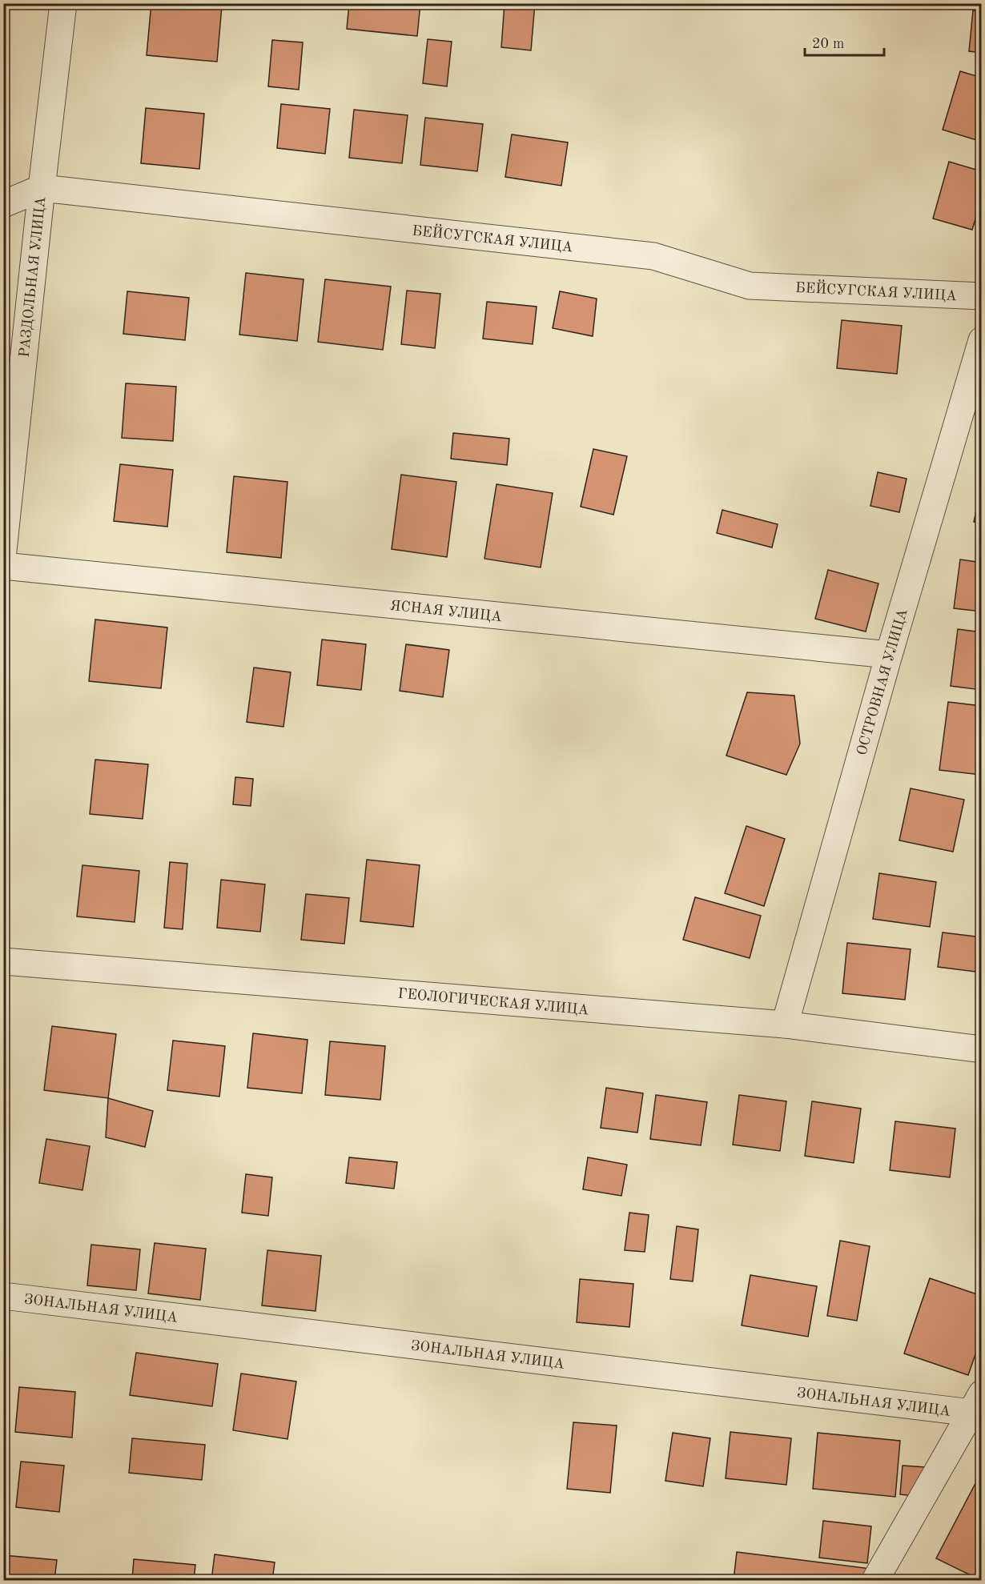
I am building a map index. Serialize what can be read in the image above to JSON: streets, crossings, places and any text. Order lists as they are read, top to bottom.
{
  "streets": {
    "street": [
      "БЕЙСУГСКАЯ УЛИЦА",
      "РАЗДОЛЬНАЯ УЛИЦА",
      "ЯСНАЯ УЛИЦА",
      "ОСТРОВНАЯ УЛИЦА",
      "ГЕОЛОГИЧЕСКАЯ УЛИЦА",
      "ЗОНАЛЬНАЯ УЛИЦА"
    ]
  },
  "crossings": [
    ["БЕЙСУГСКАЯ УЛИЦА", "РАЗДОЛЬНАЯ УЛИЦА"],
    ["ЯСНАЯ УЛИЦА", "ОСТРОВНАЯ УЛИЦА"],
    ["ОСТРОВНАЯ УЛИЦА", "ГЕОЛОГИЧЕСКАЯ УЛИЦА"]
  ],
  "scale_bar": "20 m"
}
